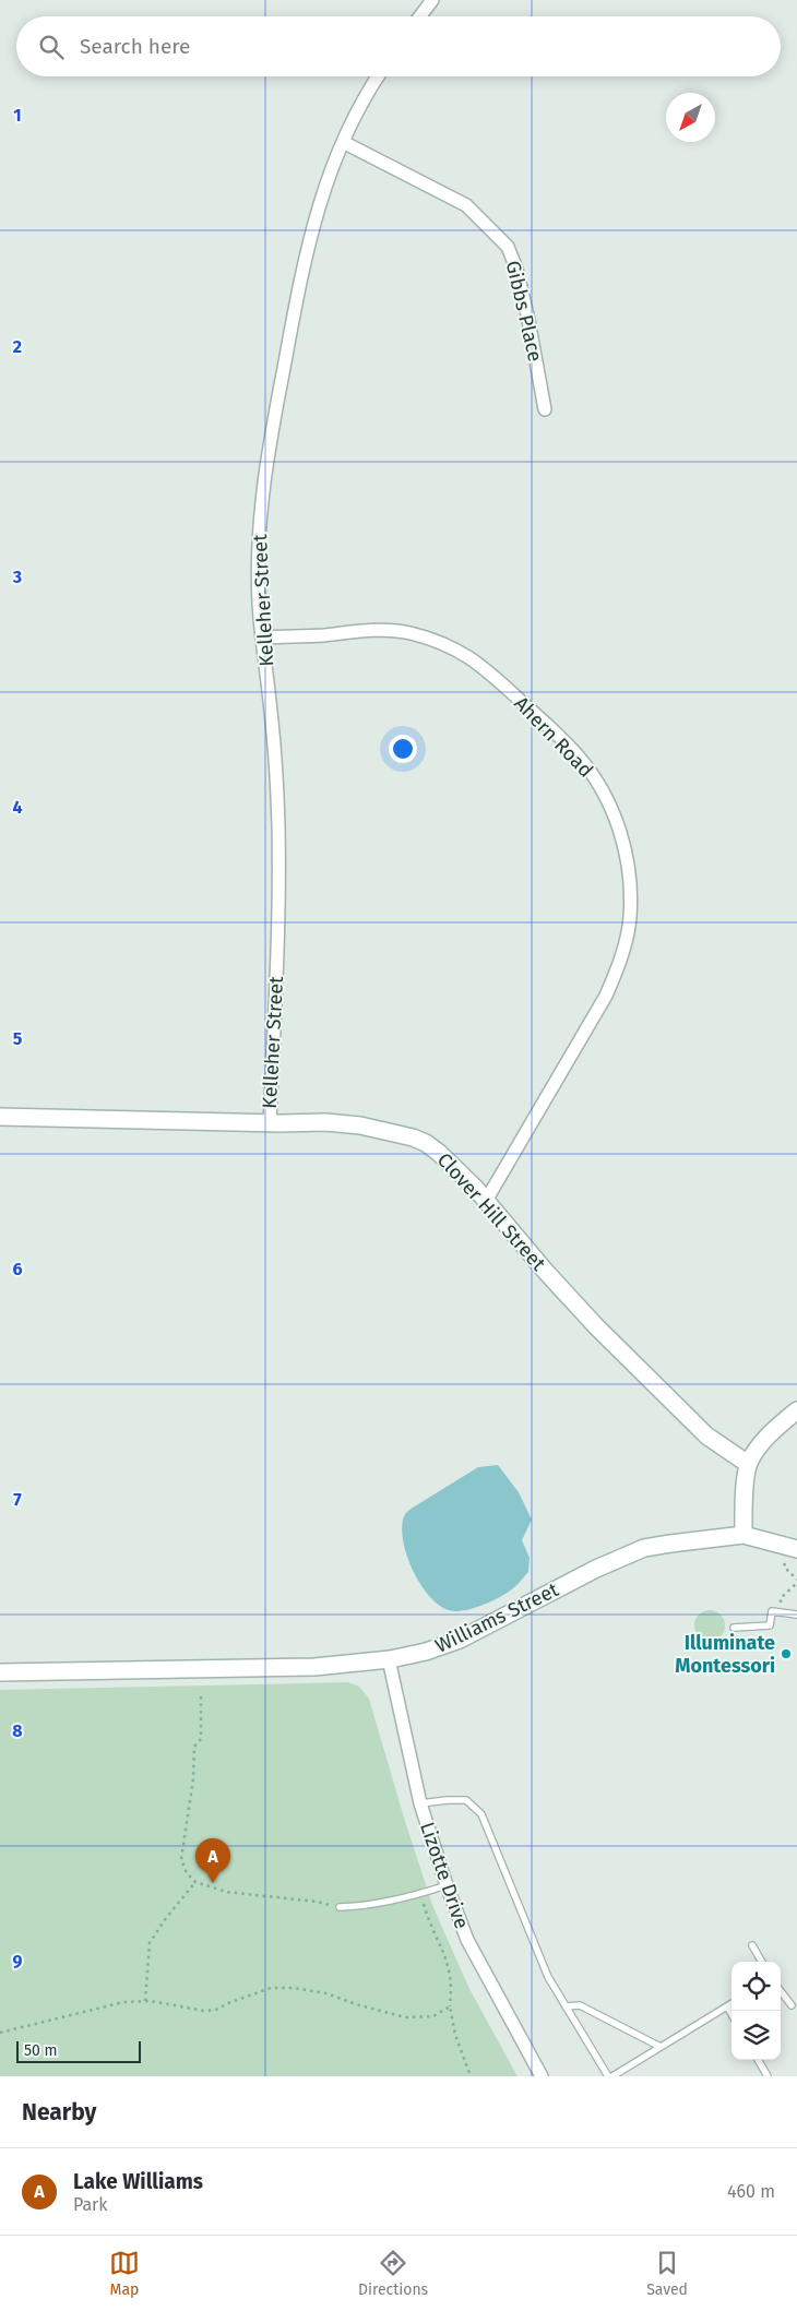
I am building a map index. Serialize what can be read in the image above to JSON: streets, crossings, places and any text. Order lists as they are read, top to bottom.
{
  "streets": {
    "street": [
      "Gibbs Place",
      "Kelleher Street",
      "Ahern Road",
      "Clover Hill Street",
      "Williams Street",
      "Lizotte Drive"
    ]
  },
  "crossings": [
    ["Gibbs Place", "Kelleher Street"],
    ["Kelleher Street", "Ahern Road"],
    ["Kelleher Street", "Clover Hill Street"],
    ["Ahern Road", "Clover Hill Street"],
    ["Williams Street", "Lizotte Drive"]
  ],
  "places": ["Illuminate Montessori"],
  "scale_bar": "50 m",
  "north": "bottom left",
  "page": {
    "search": "Search here",
    "pins": "A",
    "scale": "50 m",
    "heading": "Nearby",
    "list": [
      {
        "mark": "A",
        "name": "Lake Williams",
        "note": "Park",
        "value": "460 m"
      }
    ],
    "nav": ["Map", "Directions", "Saved"]
  },
  "grid": {
    "rows": [
      "1",
      "2",
      "3",
      "4",
      "5",
      "6",
      "7",
      "8",
      "9"
    ]
  }
}
